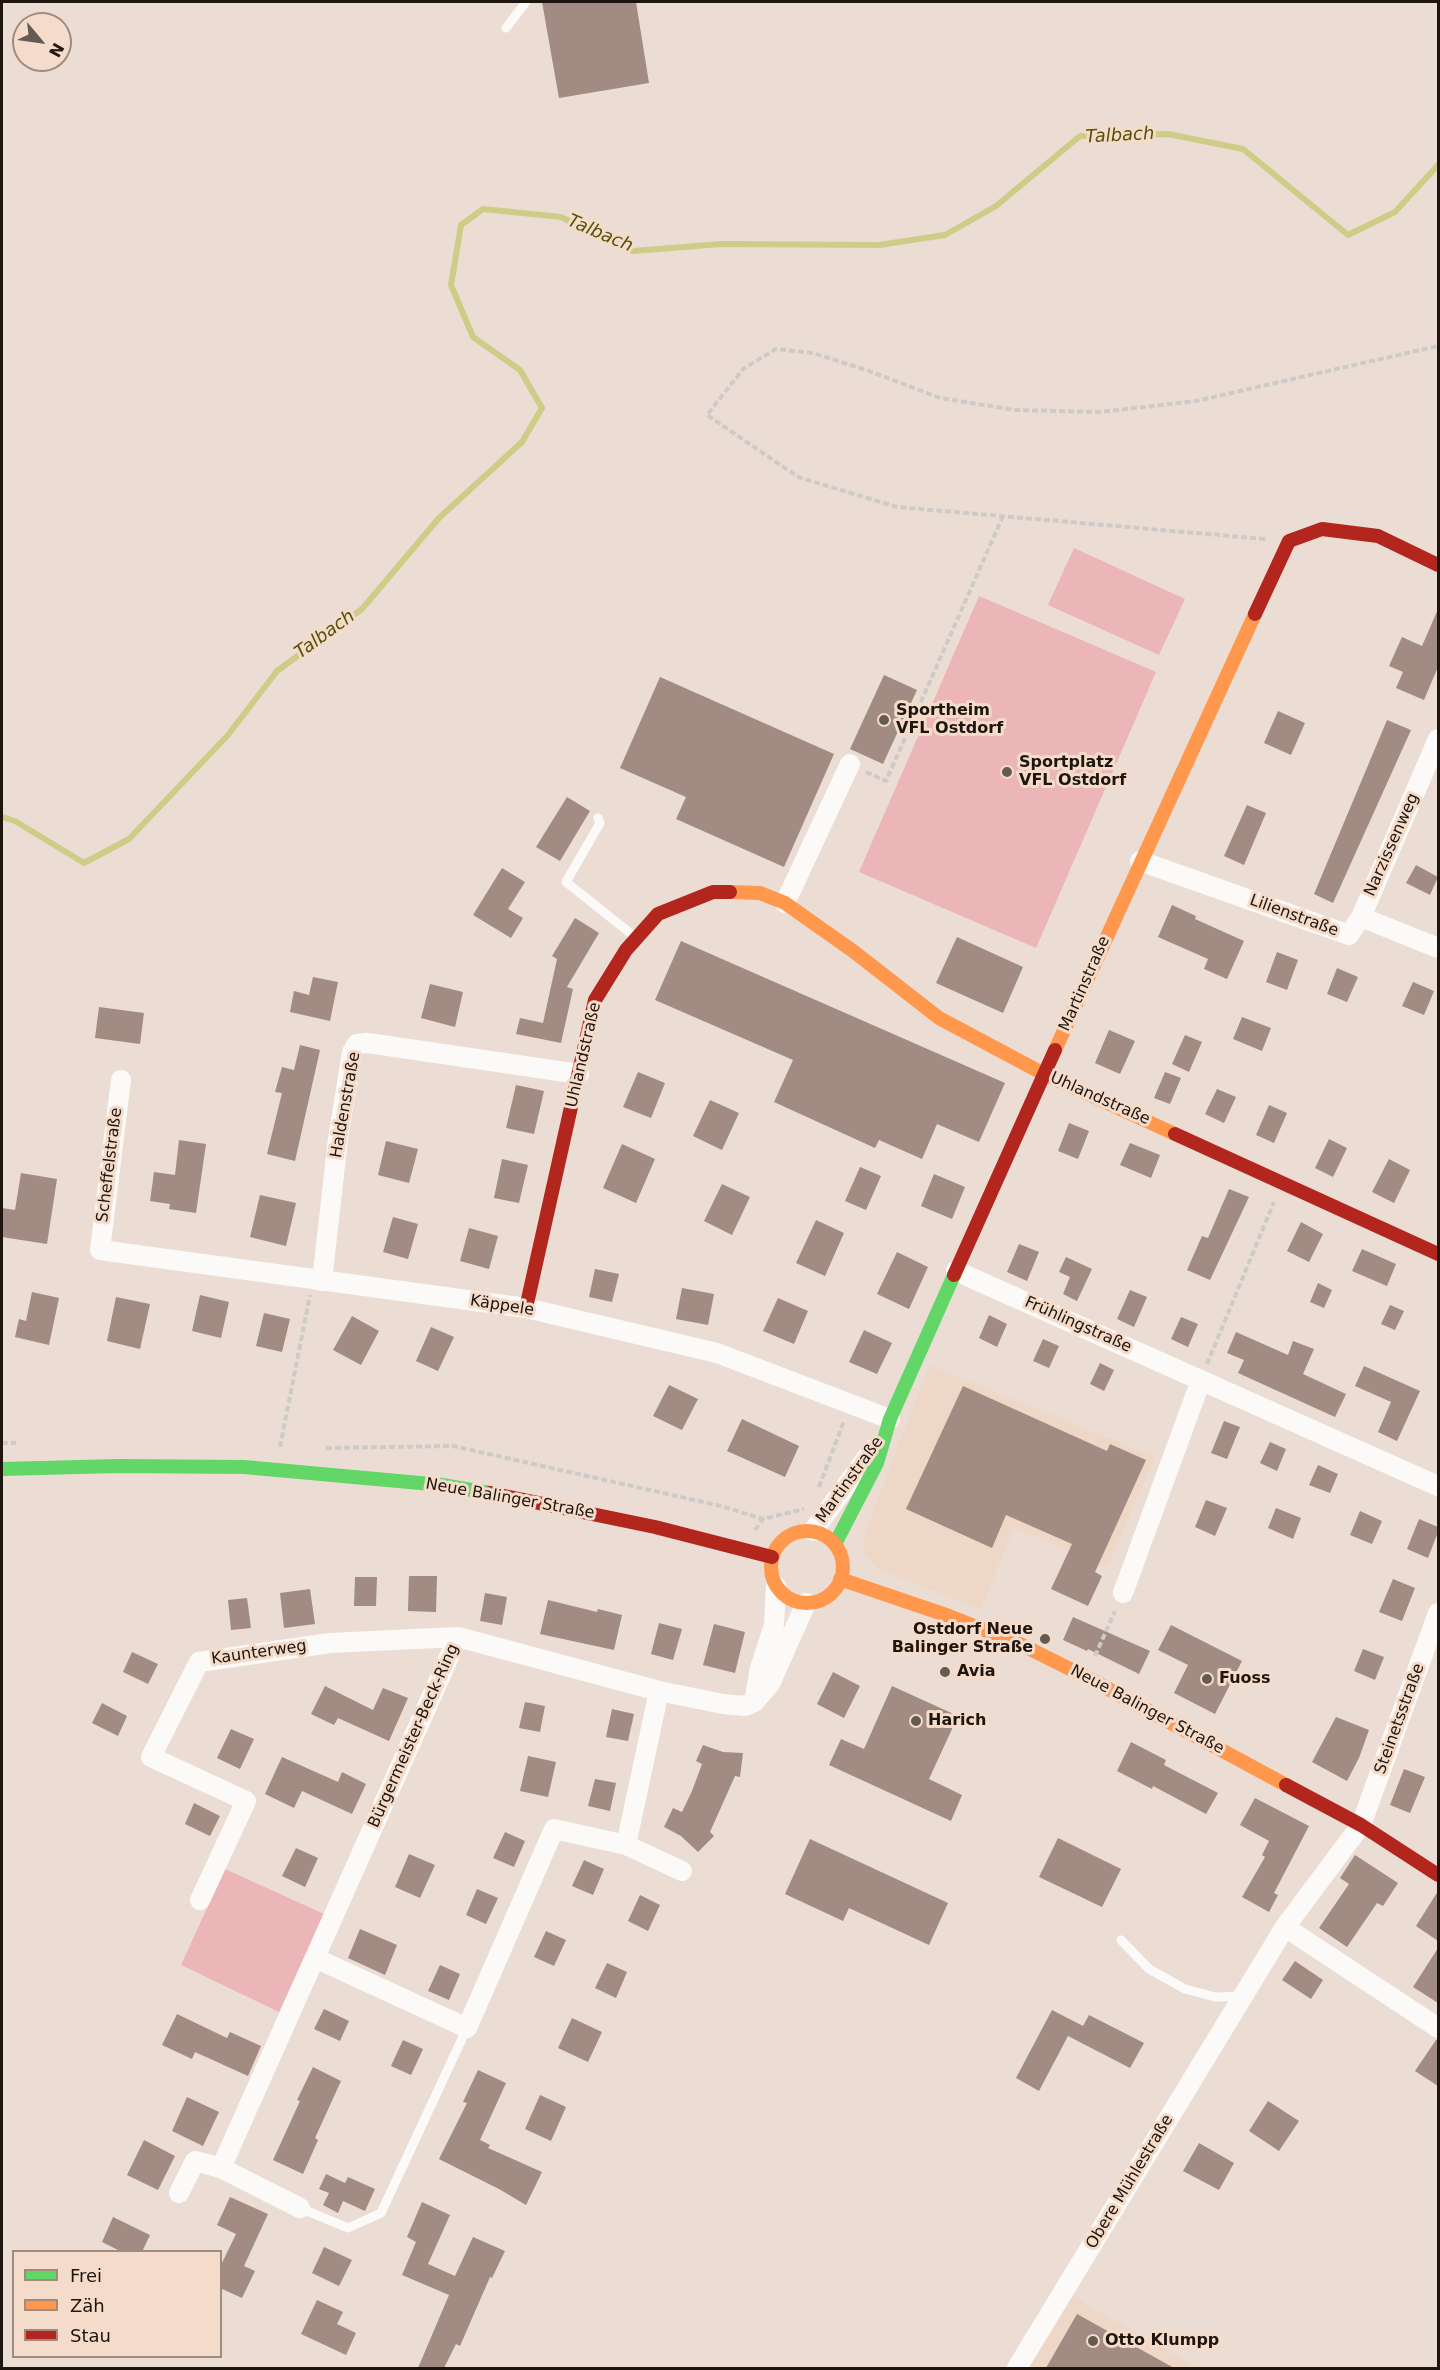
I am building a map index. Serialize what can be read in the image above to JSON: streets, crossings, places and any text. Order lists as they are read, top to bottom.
{
  "streets": {
    "street": [
      "Narzissenweg",
      "Lilienstraße",
      "Martinstraße",
      "Uhlandstraße",
      "Haldenstraße",
      "Scheffelstraße",
      "Käppele",
      "Frühlingstraße",
      "Neue Balinger Straße",
      "Kaunterweg",
      "Steinetsstraße",
      "Bürgermeister-Beck-Ring",
      "Obere Mühlestraße"
    ]
  },
  "crossings": [
    ["Narzissenweg", "Lilienstraße"],
    ["Lilienstraße", "Martinstraße"],
    ["Martinstraße", "Uhlandstraße"],
    ["Martinstraße", "Käppele"],
    ["Martinstraße", "Frühlingstraße"],
    ["Martinstraße", "Neue Balinger Straße"],
    ["Uhlandstraße", "Haldenstraße"],
    ["Uhlandstraße", "Käppele"],
    ["Haldenstraße", "Käppele"],
    ["Scheffelstraße", "Käppele"],
    ["Neue Balinger Straße", "Steinetsstraße"],
    ["Neue Balinger Straße", "Obere Mühlestraße"],
    ["Kaunterweg", "Bürgermeister-Beck-Ring"],
    ["Steinetsstraße", "Obere Mühlestraße"]
  ],
  "water": ["Talbach"],
  "places": [
    "Sportheim VFL Ostdorf",
    "Sportplatz VFL Ostdorf",
    "Ostdorf Neue Balinger Straße",
    "Avia",
    "Fuoss",
    "Harich",
    "Otto Klumpp"
  ],
  "legend": ["Frei", "Zäh", "Stau"],
  "north": "bottom right"
}
